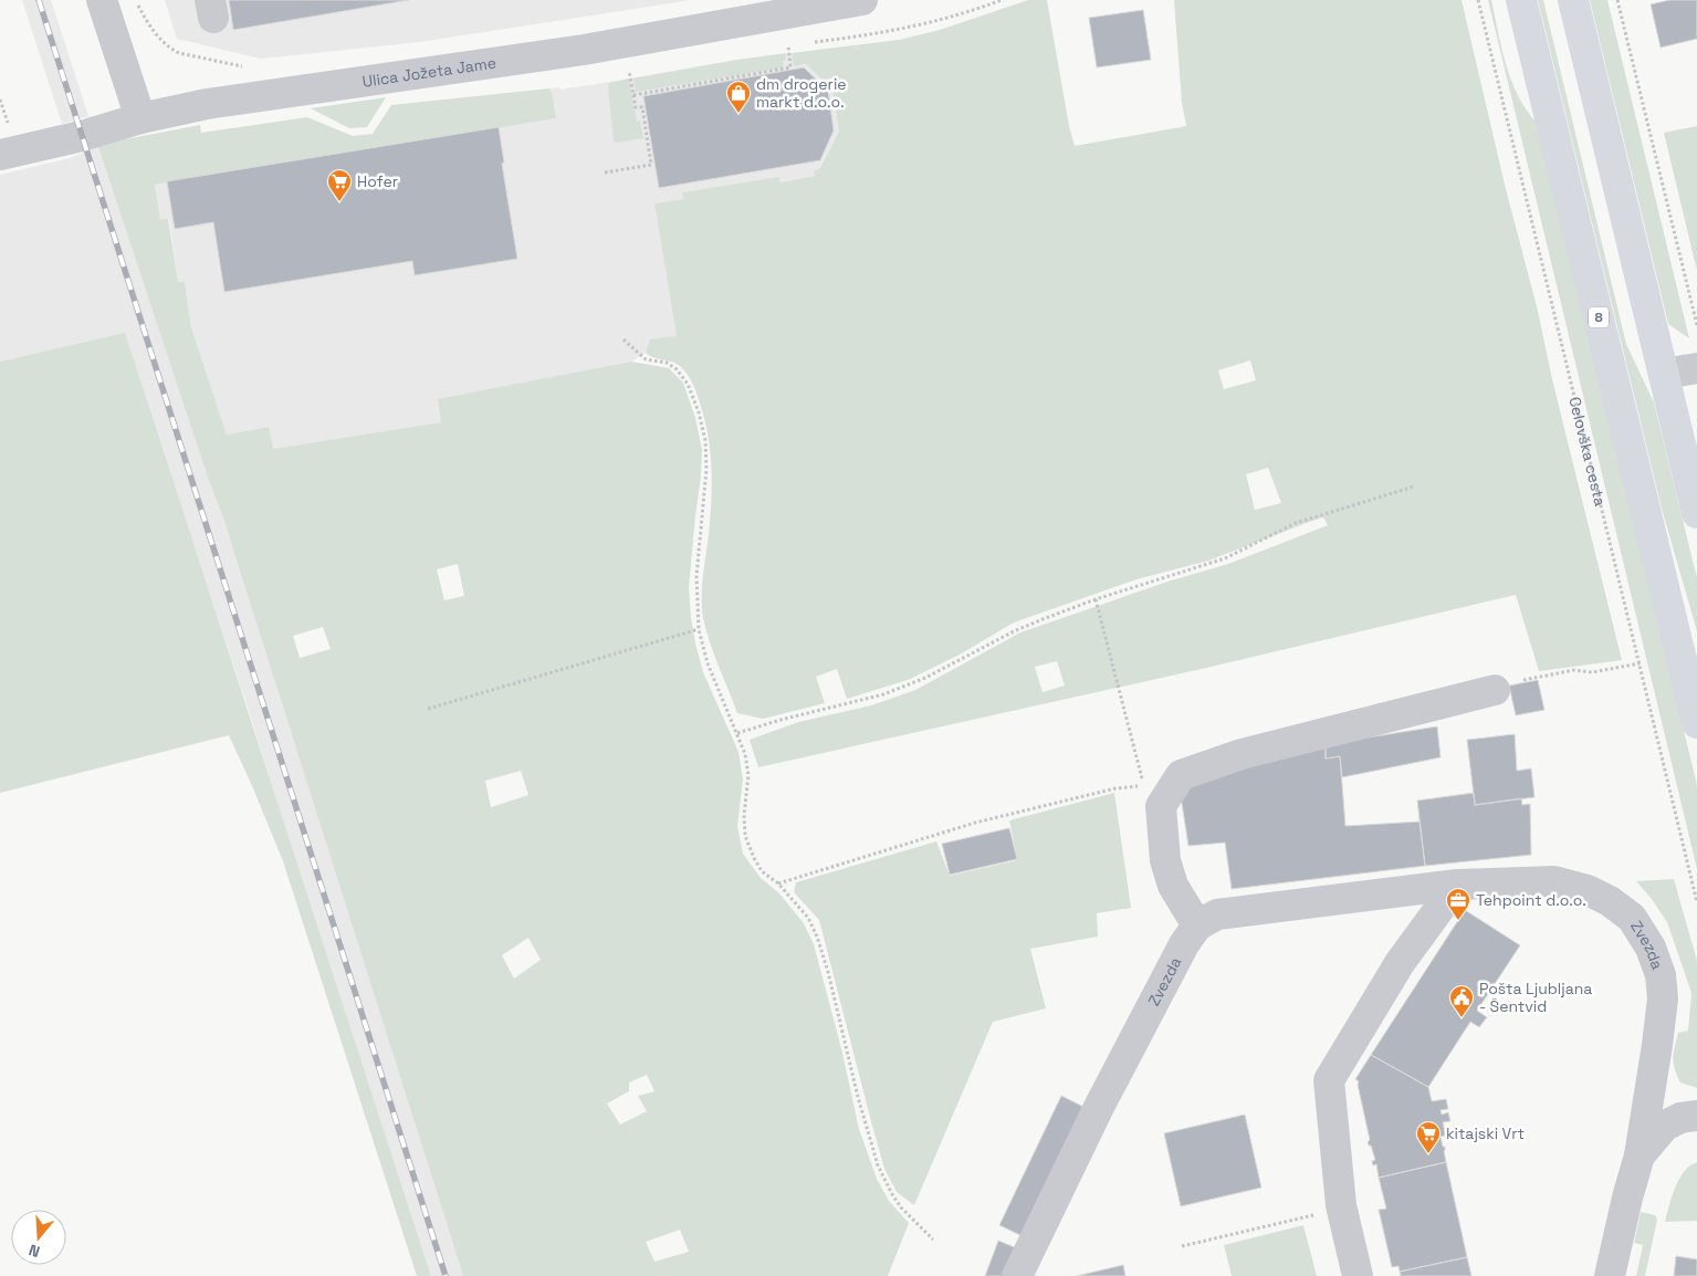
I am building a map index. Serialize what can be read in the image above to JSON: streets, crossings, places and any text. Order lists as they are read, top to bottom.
{
  "streets": {
    "main road": ["8"],
    "street": ["Ulica Jožeta Jame", "Zvezda"],
    "path": ["Celovška cesta"]
  },
  "places": {
    "shop": ["dm drogerie markt d.o.o."],
    "supermarket": ["Hofer", "kitajski Vrt"],
    "office": ["Tehpoint d.o.o."],
    "public building": ["Pošta Ljubljana - Šentvid"]
  },
  "north": "bottom"
}
